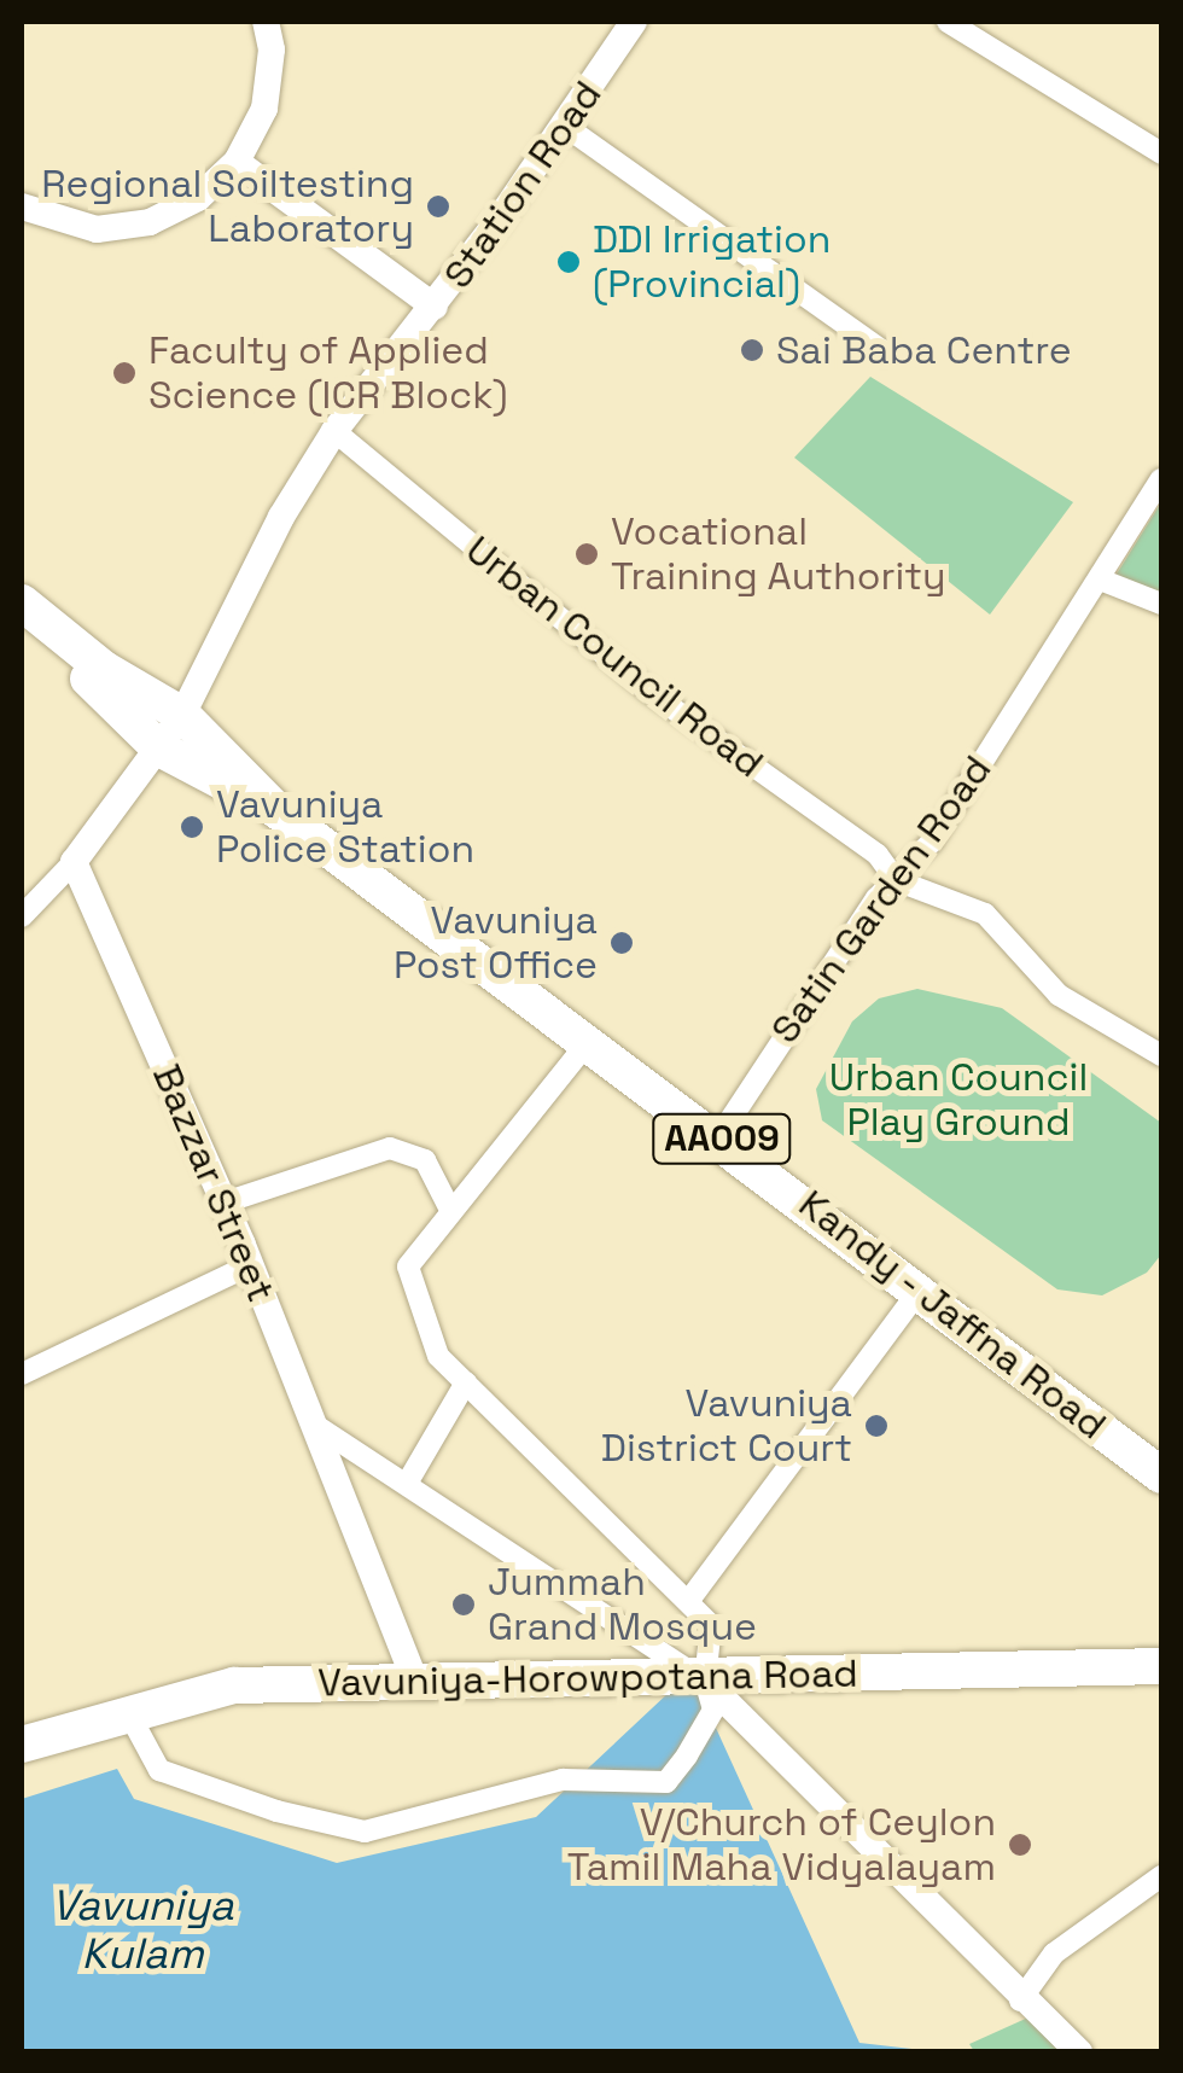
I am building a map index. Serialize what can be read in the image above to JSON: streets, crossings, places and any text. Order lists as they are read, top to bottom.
{
  "streets": {
    "highway": ["AA009", "Kandy - Jaffna Road", "Vavuniya-Horowpotana Road"],
    "main road": ["Station Road", "Bazzar Street"],
    "street": ["Urban Council Road", "Satin Garden Road"]
  },
  "crossings": [
    ["Station Road", "Urban Council Road"],
    ["Station Road", "Kandy - Jaffna Road"],
    ["Urban Council Road", "Satin Garden Road"],
    ["Satin Garden Road", "Kandy - Jaffna Road"],
    ["Bazzar Street", "Vavuniya-Horowpotana Road"]
  ],
  "water": ["Vavuniya Kulam"],
  "parks": ["Urban Council Play Ground"],
  "places": [
    "Regional Soiltesting Laboratory",
    "DDI Irrigation (Provincial)",
    "Sai Baba Centre",
    "Faculty of Applied Science (ICR Block)",
    "Vocational Training Authority",
    "Vavuniya Police Station",
    "Vavuniya Post Office",
    "Vavuniya District Court",
    "Jummah Grand Mosque",
    "V/Church of Ceylon Tamil Maha Vidyalayam"
  ]
}
